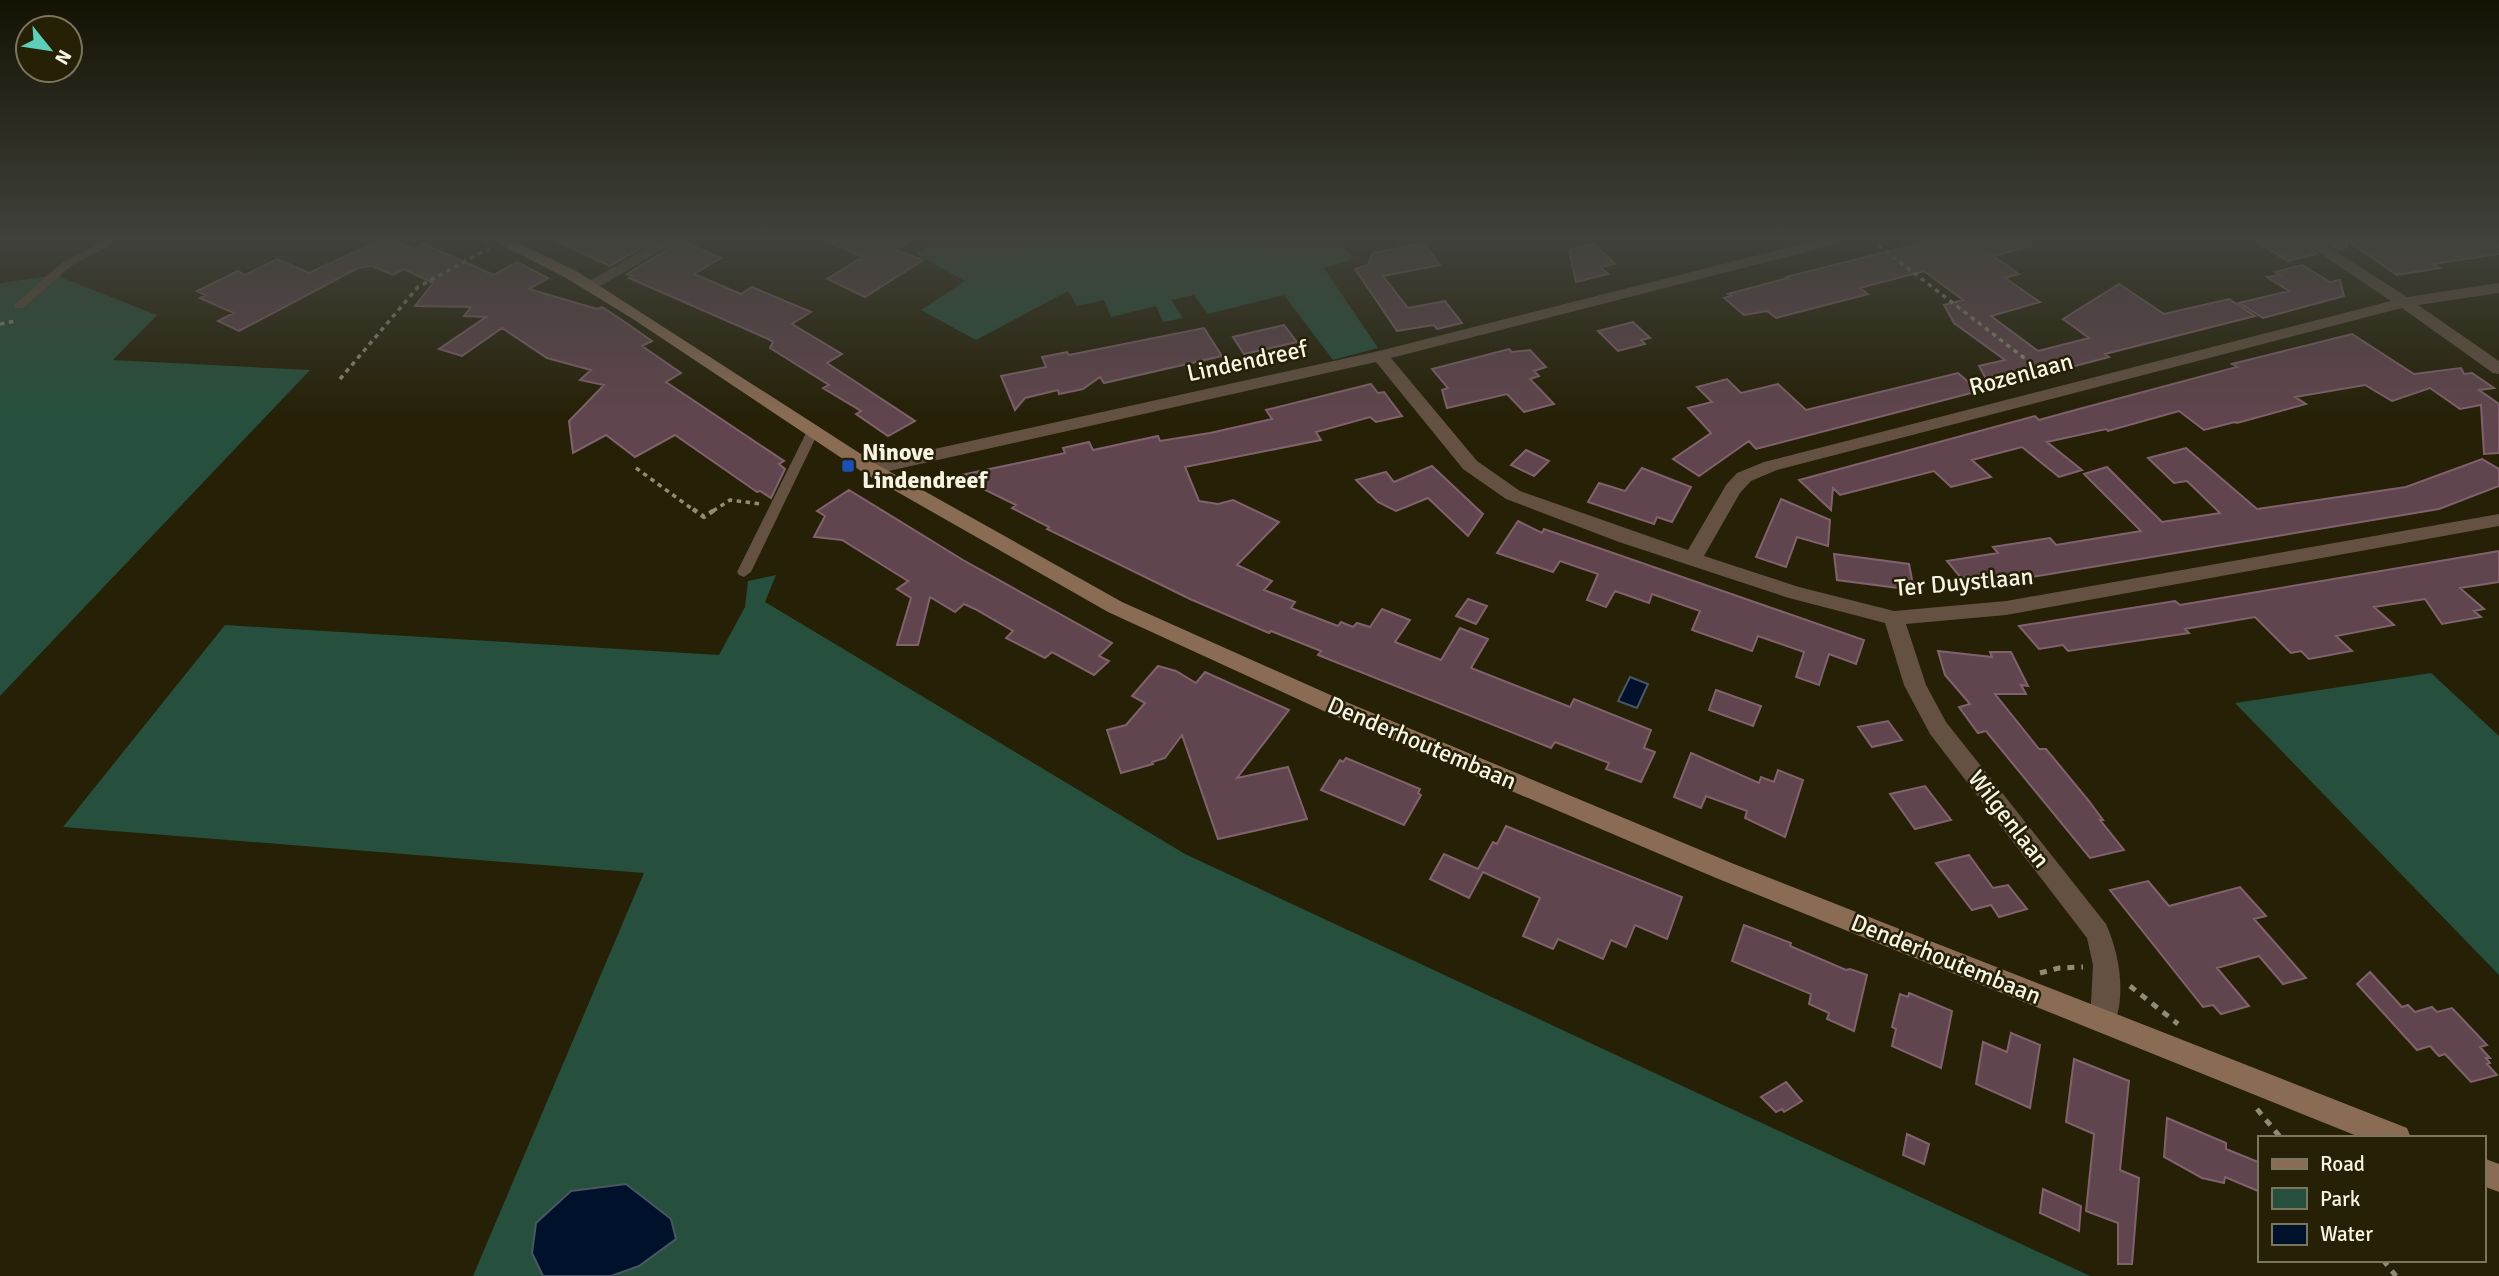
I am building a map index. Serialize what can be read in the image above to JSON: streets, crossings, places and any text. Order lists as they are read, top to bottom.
{
  "streets": {
    "street": [
      "Lindendreef",
      "Rozenlaan",
      "Ter Duystlaan",
      "Denderhoutembaan",
      "Wilgenlaan"
    ]
  },
  "crossings": [
    ["Lindendreef", "Ter Duystlaan"],
    ["Lindendreef", "Denderhoutembaan"],
    ["Rozenlaan", "Ter Duystlaan"],
    ["Ter Duystlaan", "Wilgenlaan"],
    ["Denderhoutembaan", "Wilgenlaan"]
  ],
  "places": {
    "transit": ["Ninove Lindendreef"]
  },
  "legend": ["Road", "Park", "Water"],
  "north": "bottom right"
}
